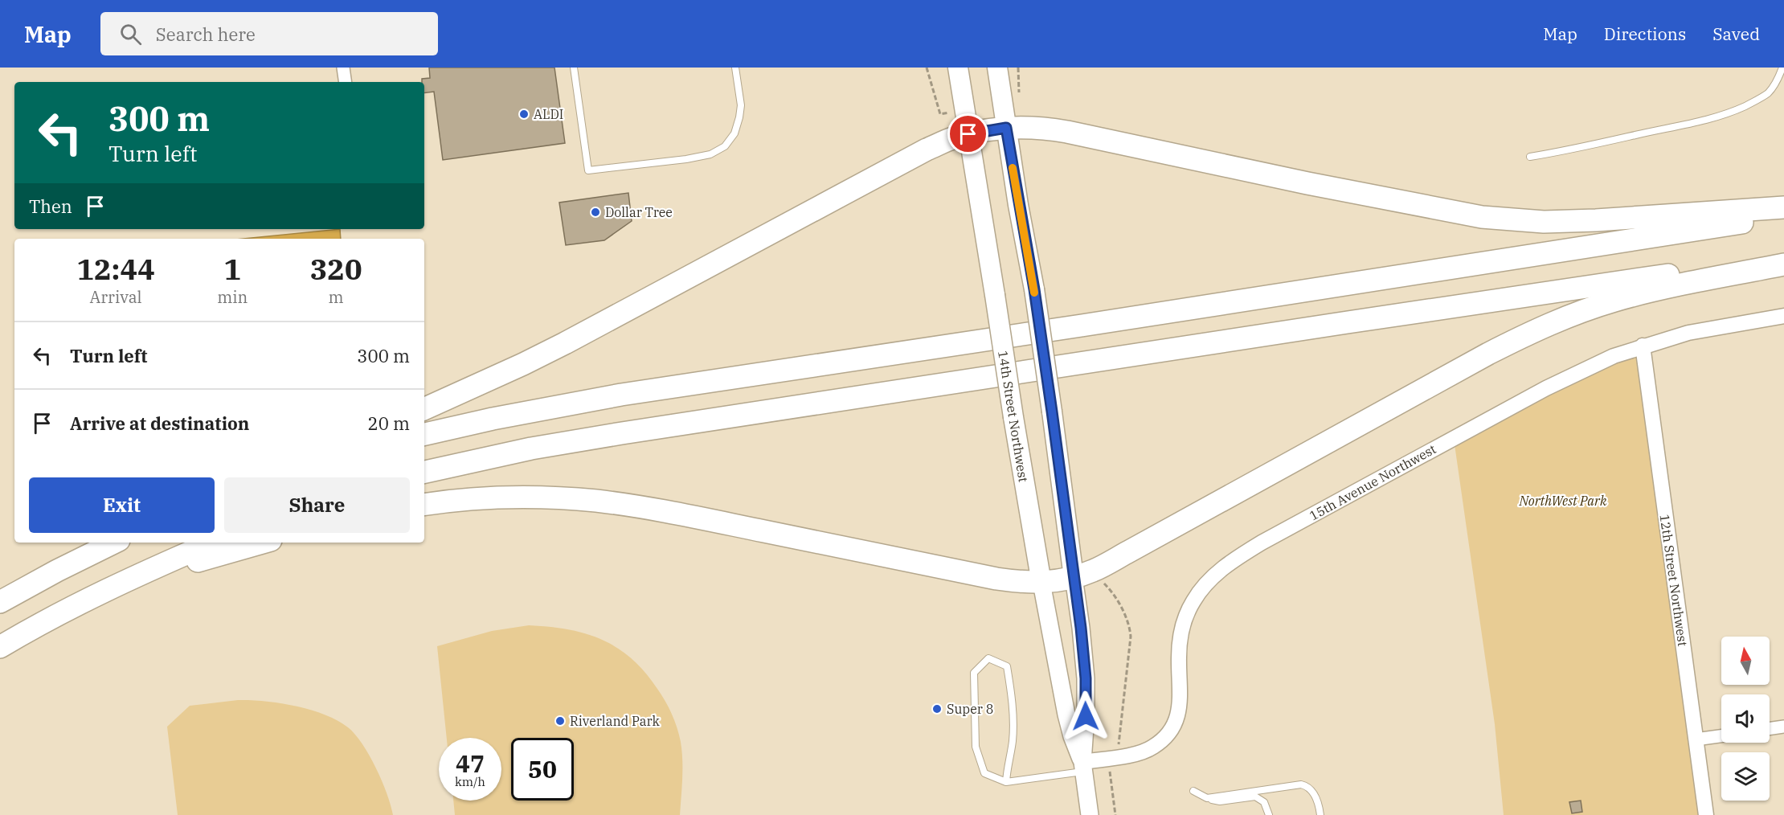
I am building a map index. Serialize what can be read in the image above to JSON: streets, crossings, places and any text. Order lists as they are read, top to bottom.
{
  "streets": {
    "main road": ["14th Street Northwest"],
    "street": ["15th Avenue Northwest", "12th Street Northwest"]
  },
  "crossings": [
    ["14th Street Northwest", "15th Avenue Northwest"],
    ["15th Avenue Northwest", "12th Street Northwest"]
  ],
  "parks": ["NorthWest Park"],
  "places": [
    "ALDI",
    "Dollar Tree",
    "Super 8",
    "Riverland Park"
  ],
  "north": "top",
  "page": {
    "header": "Map",
    "search": "Search here",
    "nav": ["Map", "Directions", "Saved"],
    "turn": ["300 m", "Turn left"],
    "then": "Then",
    "eta": [
      "12:44",
      "Arrival",
      "1",
      "min",
      "320",
      "m"
    ],
    "list": [
      {
        "name": "Turn left",
        "value": "300 m"
      },
      {
        "name": "Arrive at destination",
        "value": "20 m"
      }
    ],
    "buttons": ["Exit", "Share"],
    "speed": "47 km/h",
    "limit": "50"
  }
}
